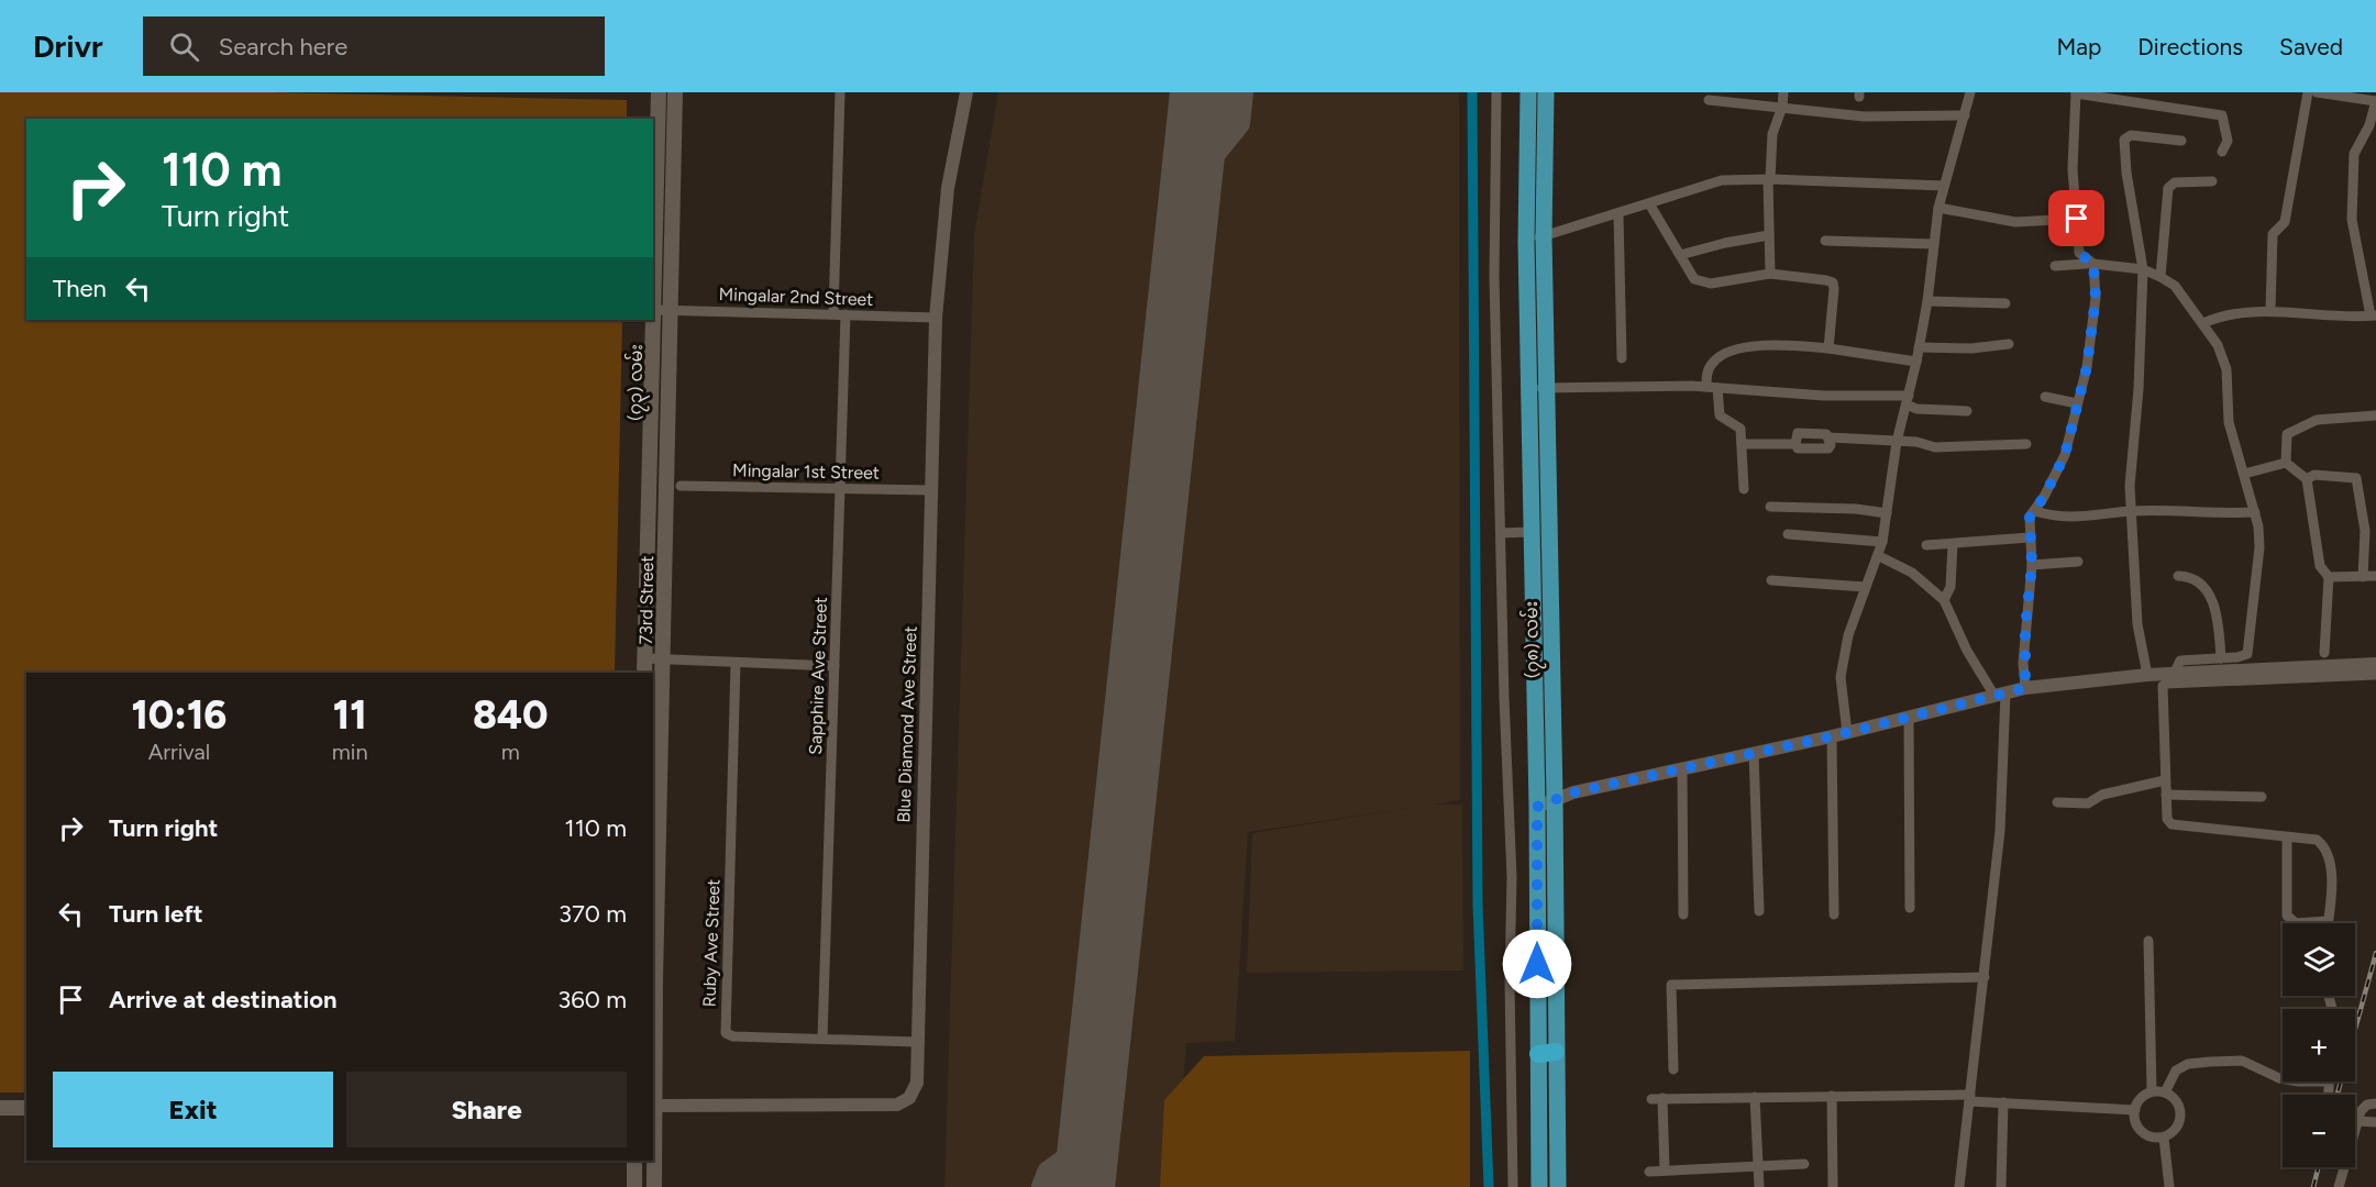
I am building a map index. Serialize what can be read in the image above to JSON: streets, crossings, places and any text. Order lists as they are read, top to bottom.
{
  "streets": {
    "main road": ["(၇၃) လမ်း", "73rd Street", "(၇၈) လမ်း"],
    "street": [
      "Mingalar 2nd Street",
      "Mingalar 1st Street",
      "Sapphire Ave Street",
      "Blue Diamond Ave Street",
      "Ruby Ave Street"
    ]
  },
  "crossings": [
    ["Mingalar 2nd Street", "(၇၃) လမ်း"],
    ["Mingalar 2nd Street", "73rd Street"],
    ["Mingalar 2nd Street", "Sapphire Ave Street"],
    ["Mingalar 2nd Street", "Blue Diamond Ave Street"],
    ["Mingalar 1st Street", "Sapphire Ave Street"],
    ["Mingalar 1st Street", "Blue Diamond Ave Street"],
    ["73rd Street", "Blue Diamond Ave Street"],
    ["Sapphire Ave Street", "Ruby Ave Street"],
    ["Blue Diamond Ave Street", "Ruby Ave Street"]
  ],
  "page": {
    "header": "Drivr",
    "search": "Search here",
    "nav": ["Map", "Directions", "Saved"],
    "turn": ["110 m", "Turn right"],
    "then": "Then",
    "eta": [
      "10:16",
      "Arrival",
      "11",
      "min",
      "840",
      "m"
    ],
    "list": [
      {
        "name": "Turn right",
        "value": "110 m"
      },
      {
        "name": "Turn left",
        "value": "370 m"
      },
      {
        "name": "Arrive at destination",
        "value": "360 m"
      }
    ],
    "map_buttons": ["+", "−"],
    "buttons": ["Exit", "Share"]
  }
}
